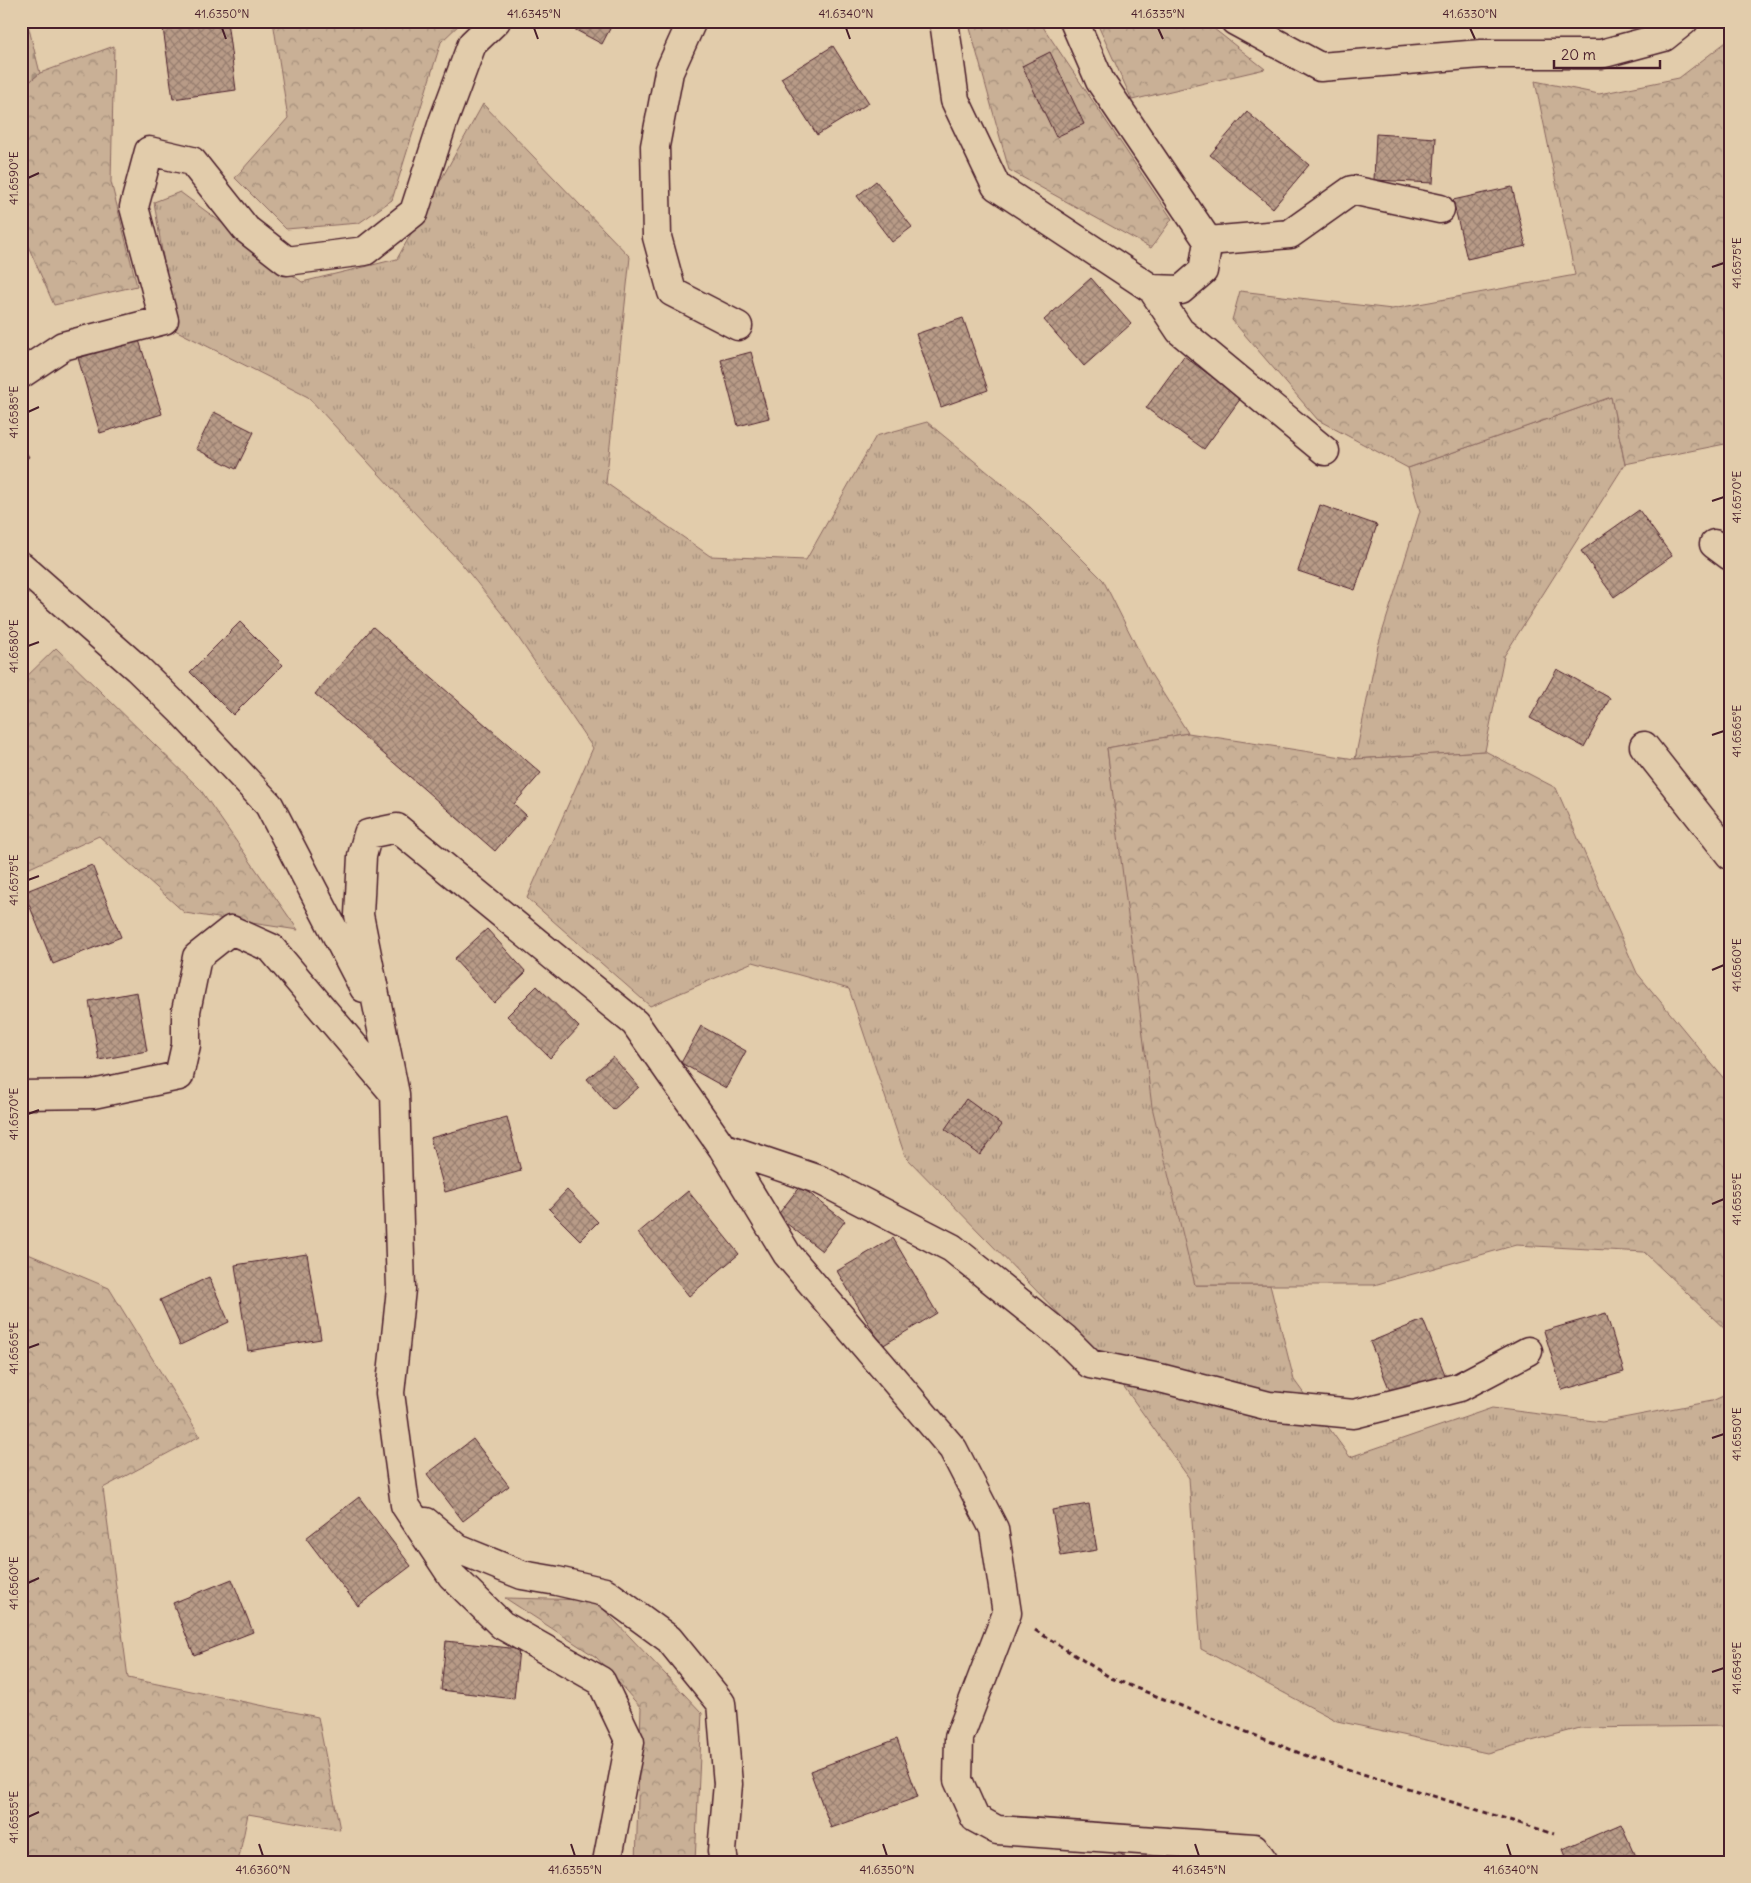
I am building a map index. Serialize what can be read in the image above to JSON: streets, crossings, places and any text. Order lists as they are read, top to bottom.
{
  "scale_bar": "20 m",
  "coordinates": [
    "41.6350°N",
    "41.6345°N",
    "41.6340°N",
    "41.6335°N",
    "41.6330°N",
    "41.6590°E",
    "41.6575°E",
    "41.6585°E",
    "41.6570°E",
    "41.6580°E",
    "41.6565°E",
    "41.6560°E",
    "41.6555°E",
    "41.6550°E",
    "41.6545°E",
    "41.6360°N",
    "41.6355°N"
  ]
}
